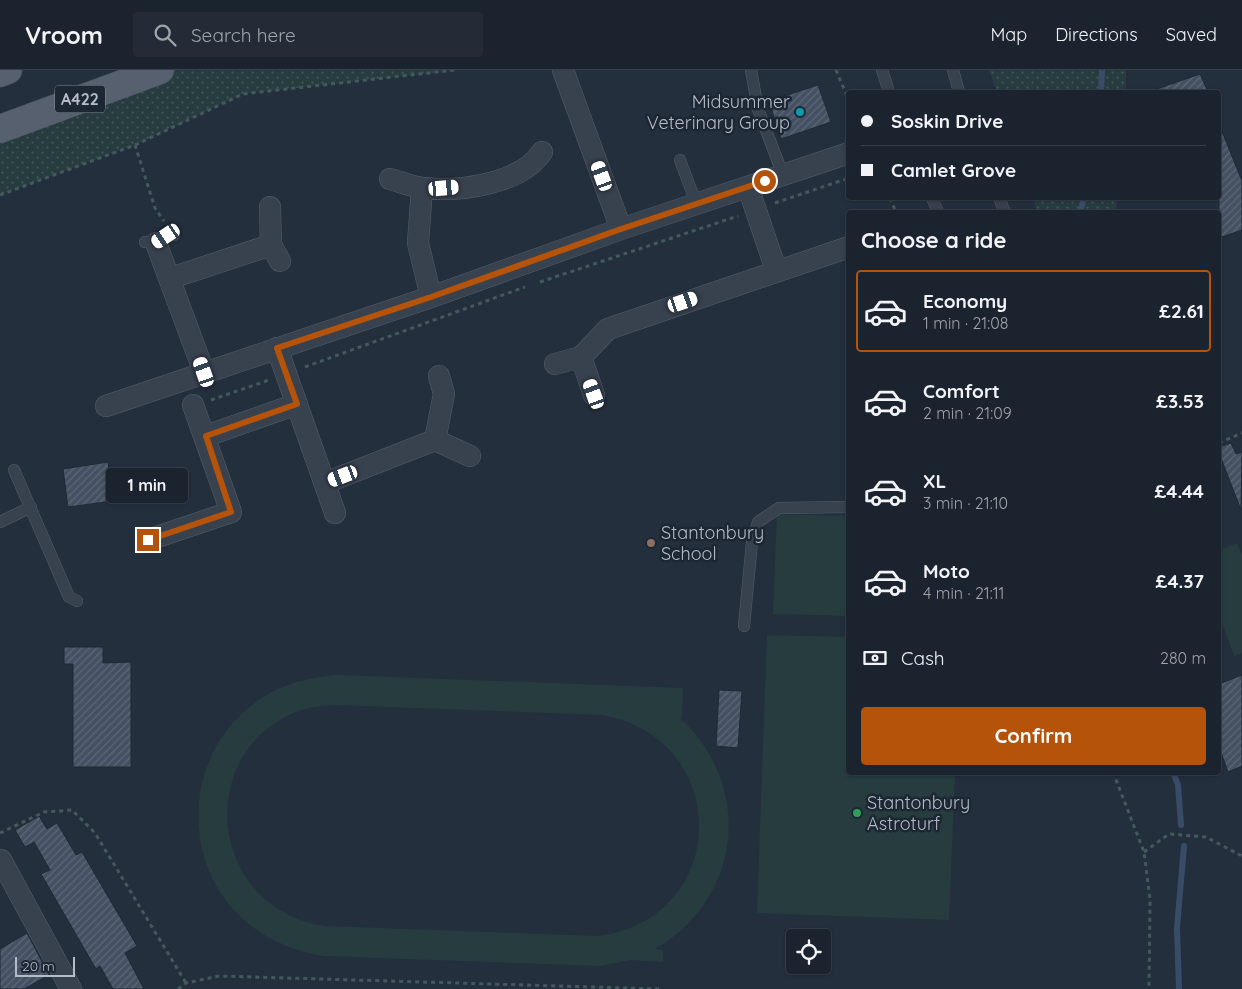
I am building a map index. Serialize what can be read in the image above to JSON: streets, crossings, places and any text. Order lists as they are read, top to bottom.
{
  "streets": {
    "main road": ["A422"]
  },
  "places": ["Midsummer Veterinary Group", "Stantonbury School", "Stantonbury Astroturf"],
  "scale_bar": "20 m",
  "page": {
    "header": "Vroom",
    "search": "Search here",
    "nav": ["Map", "Directions", "Saved"],
    "banner": ["Soskin Drive", "Camlet Grove"],
    "heading": "Choose a ride",
    "list": [
      {
        "name": "Economy",
        "note": "1 min · 21:08",
        "value": "£2.61"
      },
      {
        "name": "Comfort",
        "note": "2 min · 21:09",
        "value": "£3.53"
      },
      {
        "name": "XL",
        "note": "3 min · 21:10",
        "value": "£4.44"
      },
      {
        "name": "Moto",
        "note": "4 min · 21:11",
        "value": "£4.37"
      }
    ],
    "bubble": "1 min",
    "pay": ["Cash", "280 m"],
    "buttons": "Confirm",
    "scale": "20 m"
  }
}
